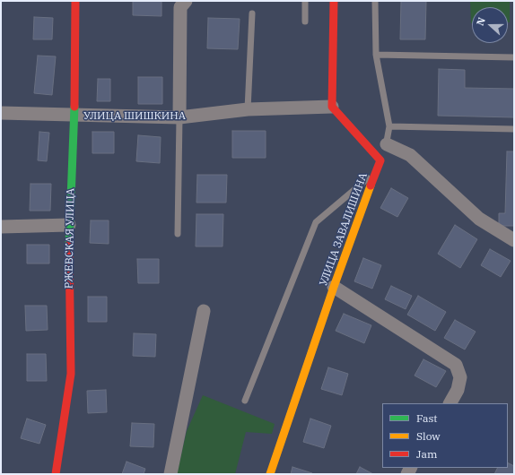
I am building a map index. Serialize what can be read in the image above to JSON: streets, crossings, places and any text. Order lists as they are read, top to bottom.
{
  "streets": {
    "street": ["УЛИЦА ШИШКИНА", "УЛИЦА ЗАВАЛИШИНА", "РЖЕВСКАЯ УЛИЦА"]
  },
  "crossings": [
    ["УЛИЦА ШИШКИНА", "РЖЕВСКАЯ УЛИЦА"]
  ],
  "legend": ["Fast", "Slow", "Jam"],
  "north": "left"
}
